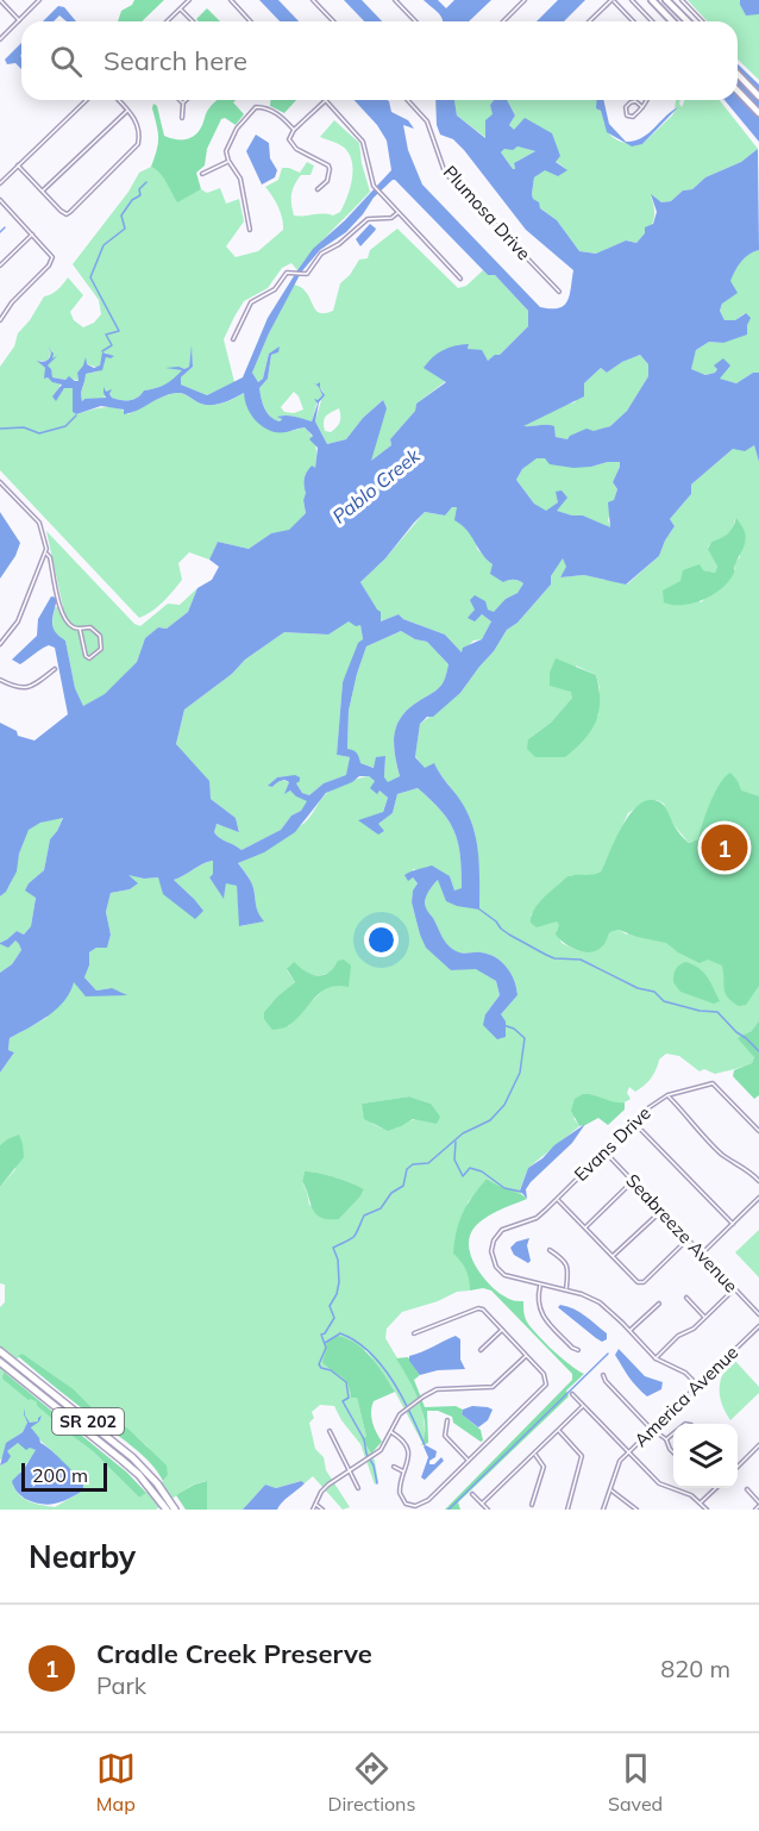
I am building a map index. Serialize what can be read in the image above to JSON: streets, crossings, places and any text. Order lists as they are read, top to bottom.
{
  "streets": {
    "highway": ["SR 202"],
    "street": [
      "Plumosa Drive",
      "Evans Drive",
      "Seabreeze Avenue",
      "America Avenue"
    ]
  },
  "crossings": [
    ["Evans Drive", "Seabreeze Avenue"]
  ],
  "water": ["Pablo Creek"],
  "scale_bar": "200 m",
  "page": {
    "search": "Search here",
    "pins": "1",
    "scale": "200 m",
    "heading": "Nearby",
    "list": [
      {
        "mark": "1",
        "name": "Cradle Creek Preserve",
        "note": "Park",
        "value": "820 m"
      }
    ],
    "nav": ["Map", "Directions", "Saved"]
  }
}
